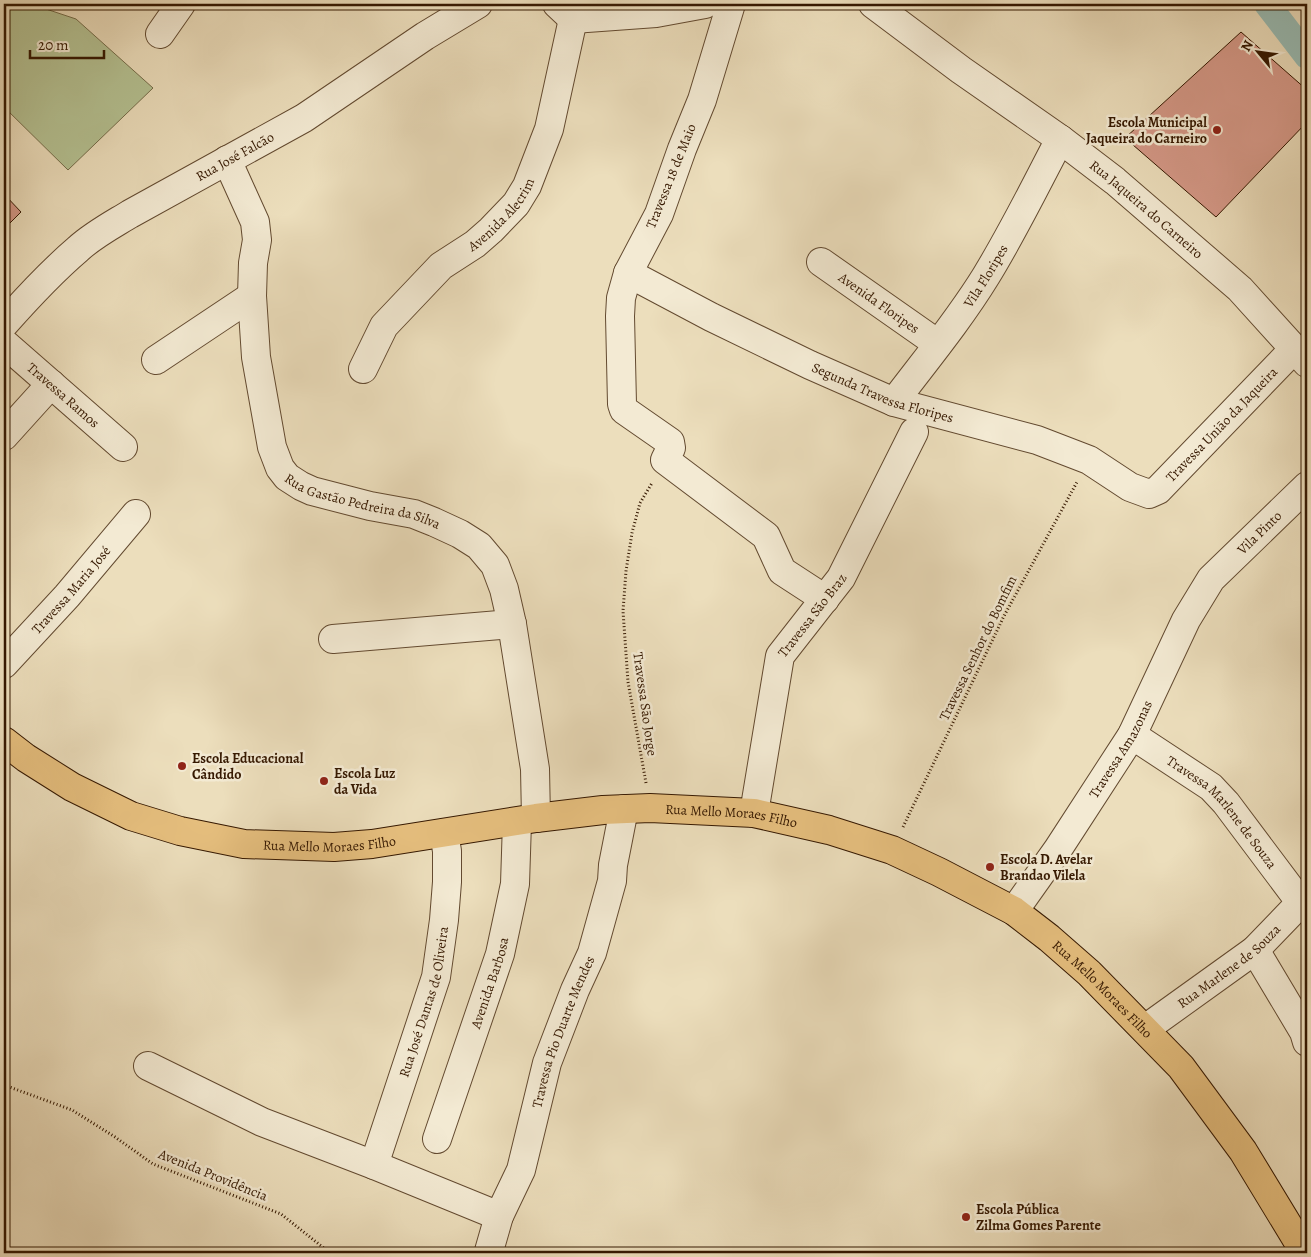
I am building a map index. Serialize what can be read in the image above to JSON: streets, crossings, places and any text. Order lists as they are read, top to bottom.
{
  "streets": {
    "main road": ["Rua Mello Moraes Filho"],
    "street": [
      "Rua José Falcão",
      "Travessa 18 de Maio",
      "Rua Jaqueira do Carneiro",
      "Avenida Alecrim",
      "Vila Floripes",
      "Avenida Floripes",
      "Segunda Travessa Floripes",
      "Travessa Ramos",
      "Travessa Uniāo da Jaqueira",
      "Rua Gastão Pedreira da Silva",
      "Vila Pinto",
      "Travessa Maria José",
      "Travessa São Braz",
      "Travessa Amazonas",
      "Travessa Marlene de Souza",
      "Rua Marlene de Souza",
      "Avenida Barbosa",
      "Rua José Dantas de Oliveira",
      "Travessa Pio Duarte Mendes"
    ],
    "path": ["Travessa Senhor do Bomfim", "Travessa Sāo Jorge", "Avenida Providência"]
  },
  "crossings": [
    ["Rua José Falcão", "Rua Gastão Pedreira da Silva"],
    ["Travessa 18 de Maio", "Segunda Travessa Floripes"],
    ["Travessa 18 de Maio", "Travessa Sāo Jorge"],
    ["Rua Jaqueira do Carneiro", "Vila Floripes"],
    ["Rua Jaqueira do Carneiro", "Travessa Uniāo da Jaqueira"],
    ["Vila Floripes", "Avenida Floripes"],
    ["Vila Floripes", "Segunda Travessa Floripes"],
    ["Segunda Travessa Floripes", "Travessa Uniāo da Jaqueira"],
    ["Segunda Travessa Floripes", "Travessa Senhor do Bomfim"],
    ["Rua Gastão Pedreira da Silva", "Rua Mello Moraes Filho"],
    ["Rua Gastão Pedreira da Silva", "Avenida Barbosa"],
    ["Vila Pinto", "Travessa Amazonas"],
    ["Travessa São Braz", "Rua Mello Moraes Filho"],
    ["Travessa Senhor do Bomfim", "Rua Mello Moraes Filho"],
    ["Travessa Sāo Jorge", "Rua Mello Moraes Filho"],
    ["Travessa Sāo Jorge", "Travessa Pio Duarte Mendes"],
    ["Travessa Amazonas", "Travessa Marlene de Souza"],
    ["Travessa Amazonas", "Rua Mello Moraes Filho"],
    ["Travessa Marlene de Souza", "Rua Marlene de Souza"],
    ["Rua Mello Moraes Filho", "Rua Marlene de Souza"],
    ["Rua Mello Moraes Filho", "Avenida Barbosa"],
    ["Rua Mello Moraes Filho", "Rua José Dantas de Oliveira"],
    ["Rua Mello Moraes Filho", "Travessa Pio Duarte Mendes"]
  ],
  "places": [
    "Escola Municipal Jaqueira do Carneiro",
    "Escola Educacional Cândido",
    "Escola Luz da Vida",
    "Escola D. Avelar Brandao Vilela",
    "Escola Pública Zilma Gomes Parente"
  ],
  "scale_bar": "20 m",
  "north": "top left"
}
